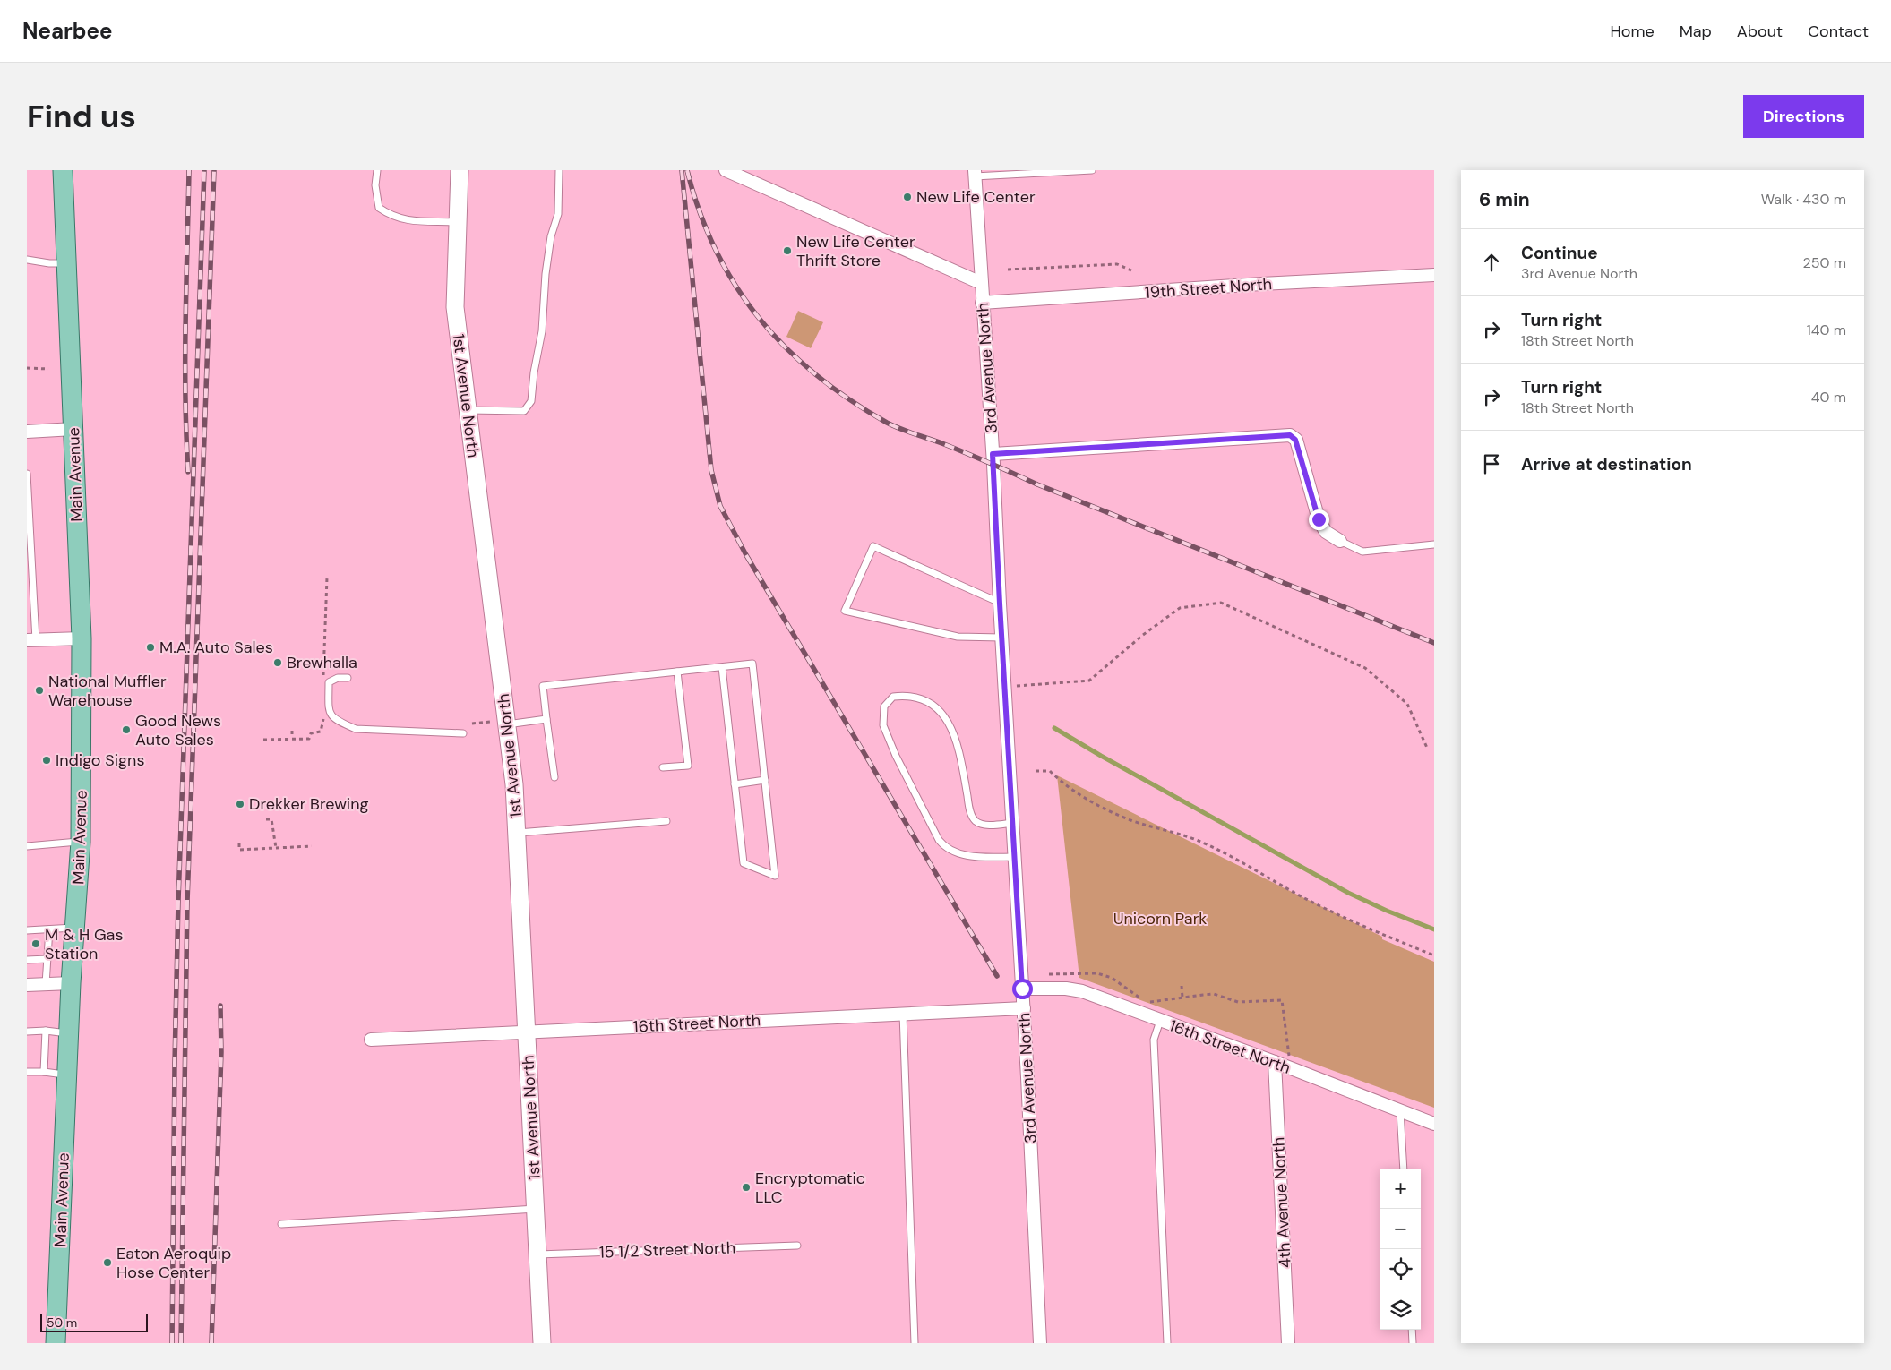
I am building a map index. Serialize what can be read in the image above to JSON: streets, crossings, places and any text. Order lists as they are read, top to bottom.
{
  "streets": {
    "main road": ["Main Avenue"],
    "street": [
      "19th Street North",
      "3rd Avenue North",
      "1st Avenue North",
      "16th Street North",
      "4th Avenue North"
    ],
    "lane": ["15 1/2 Street North"]
  },
  "crossings": [
    ["19th Street North", "3rd Avenue North"],
    ["3rd Avenue North", "16th Street North"],
    ["1st Avenue North", "16th Street North"],
    ["1st Avenue North", "15 1/2 Street North"],
    ["16th Street North", "4th Avenue North"]
  ],
  "parks": ["Unicorn Park"],
  "places": [
    "New Life Center",
    "New Life Center Thrift Store",
    "M.A. Auto Sales",
    "Brewhalla",
    "National Muffler Warehouse",
    "Good News Auto Sales",
    "Indigo Signs",
    "Drekker Brewing",
    "M & H Gas Station",
    "Encryptomatic LLC",
    "Eaton Aeroquip Hose Center"
  ],
  "scale_bar": "50 m",
  "page": {
    "header": "Nearbee",
    "nav": [
      "Home",
      "Map",
      "About",
      "Contact"
    ],
    "buttons": "Directions",
    "title": "Find us",
    "heading": ["6 min", "Walk · 430 m"],
    "list": [
      ["Continue", "3rd Avenue North", "250 m"],
      ["Turn right", "18th Street North", "140 m"],
      ["Turn right", "18th Street North", "40 m"],
      "Arrive at destination"
    ],
    "map_buttons": ["+", "−"],
    "scale": "50 m"
  }
}
